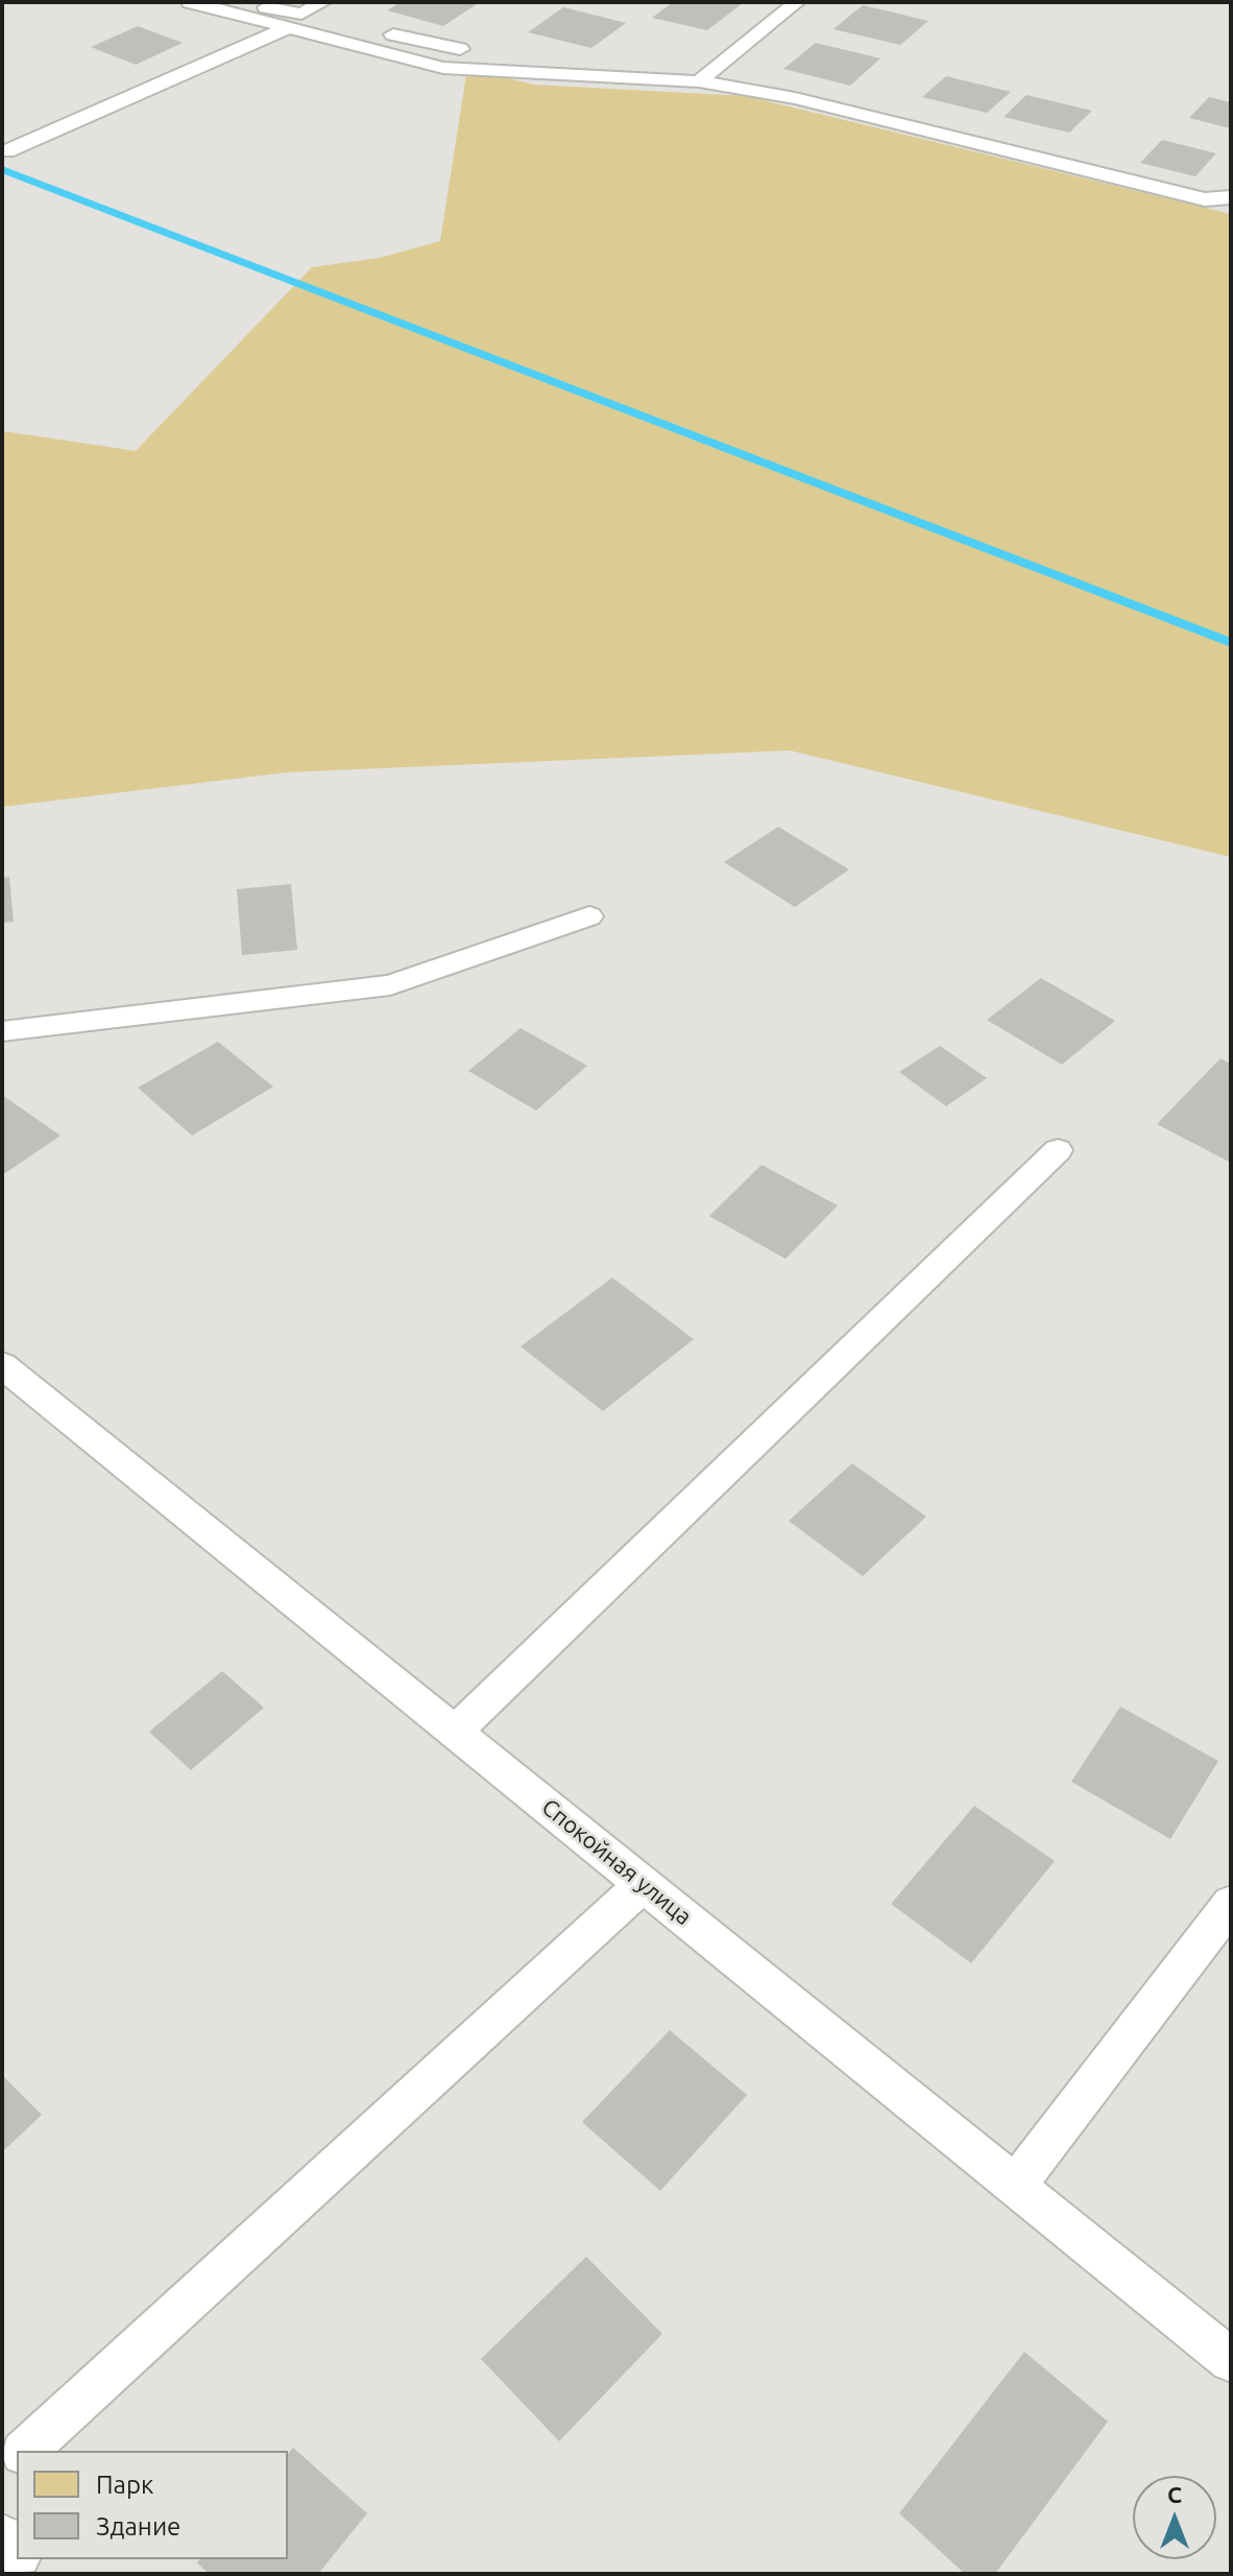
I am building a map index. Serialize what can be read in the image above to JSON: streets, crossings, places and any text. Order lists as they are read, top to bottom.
{
  "streets": {
    "lane": ["Спокойная улица"]
  },
  "legend": ["Парк", "Здание"],
  "north": "top"
}
